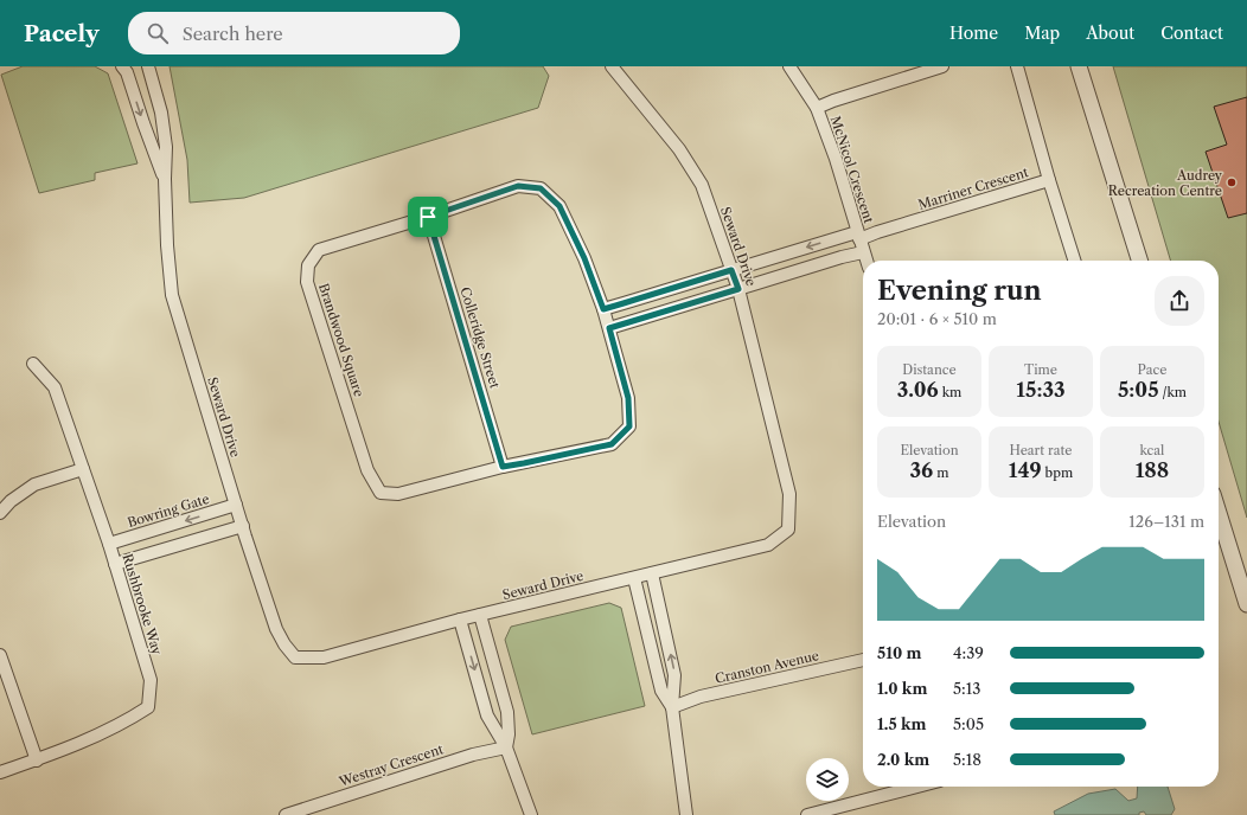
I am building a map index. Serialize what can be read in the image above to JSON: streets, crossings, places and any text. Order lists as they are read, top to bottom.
{
  "streets": {
    "street": [
      "McNicol Crescent",
      "Marriner Crescent",
      "Seward Drive",
      "Colleridge Street",
      "Brandwood Square",
      "Bowring Gate",
      "Rushbrooke Way",
      "Cranston Avenue",
      "Westray Crescent"
    ]
  },
  "crossings": [
    ["McNicol Crescent", "Marriner Crescent"],
    ["Marriner Crescent", "Seward Drive"],
    ["Marriner Crescent", "Brandwood Square"],
    ["Seward Drive", "Bowring Gate"],
    ["Colleridge Street", "Brandwood Square"],
    ["Bowring Gate", "Rushbrooke Way"]
  ],
  "places": ["Audrey Recreation Centre"],
  "page": {
    "header": "Pacely",
    "search": "Search here",
    "nav": [
      "Home",
      "Map",
      "About",
      "Contact"
    ],
    "heading": ["Evening run", "20:01 · 6 × 510 m"],
    "stats": [
      ["Distance", "3.06 km"],
      ["Time", "15:33"],
      ["Pace", "5:05 /km"],
      ["Elevation", "36 m"],
      ["Heart rate", "149 bpm"],
      ["kcal", "188"]
    ],
    "chart": ["Elevation", "126–131 m"],
    "list": [
      {
        "name": "510 m",
        "note": "4:39"
      },
      {
        "name": "1.0 km",
        "note": "5:13"
      },
      {
        "name": "1.5 km",
        "note": "5:05"
      },
      {
        "name": "2.0 km",
        "note": "5:18"
      }
    ]
  }
}
